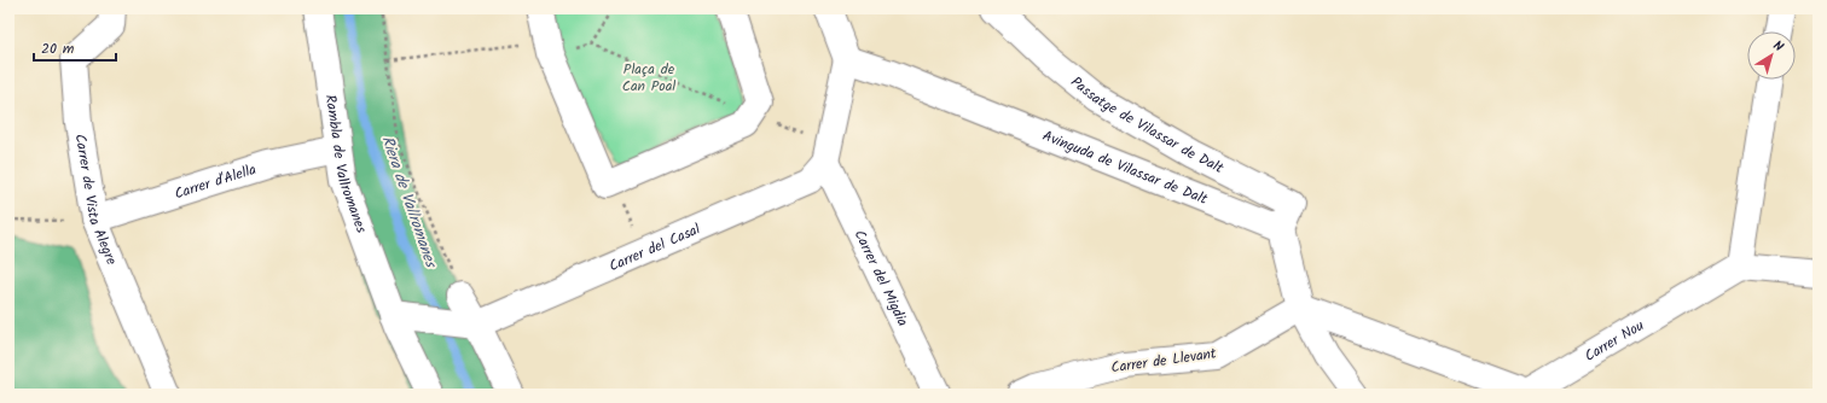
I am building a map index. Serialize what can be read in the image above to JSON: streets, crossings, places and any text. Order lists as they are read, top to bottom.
{
  "streets": {
    "street": [
      "Passatge de Vilassar de Dalt",
      "Rambla de Vallromanes",
      "Avinguda de Vilassar de Dalt",
      "Carrer d'Alella",
      "Carrer de Vista Alegre",
      "Carrer del Casal",
      "Carrer del Migdia",
      "Carrer Nou",
      "Carrer de Llevant"
    ]
  },
  "crossings": [
    ["Passatge de Vilassar de Dalt", "Avinguda de Vilassar de Dalt"],
    ["Rambla de Vallromanes", "Carrer d'Alella"],
    ["Carrer d'Alella", "Carrer de Vista Alegre"],
    ["Carrer del Casal", "Carrer del Migdia"],
    ["Carrer Nou", "Carrer de Llevant"]
  ],
  "water": ["Riera de Vallromanes"],
  "parks": ["Plaça de Can Poal"],
  "scale_bar": "20 m",
  "north": "top right"
}
